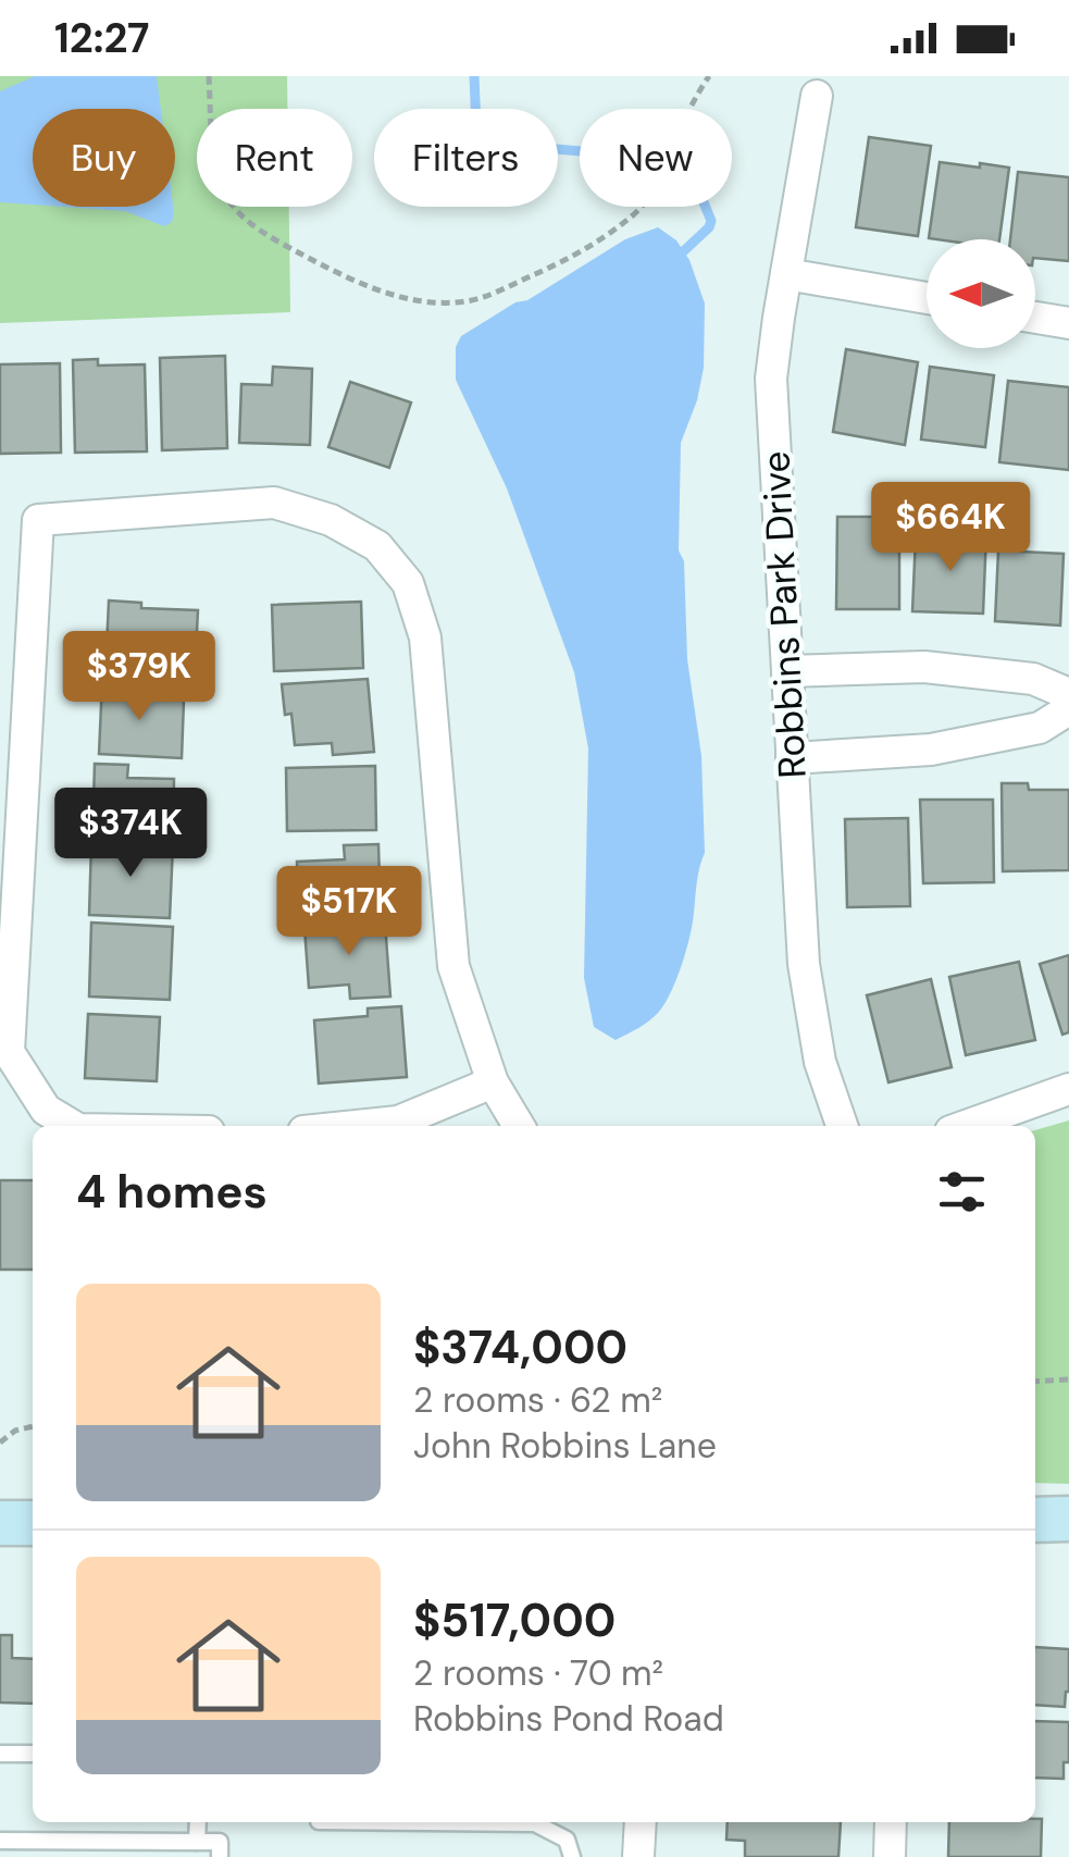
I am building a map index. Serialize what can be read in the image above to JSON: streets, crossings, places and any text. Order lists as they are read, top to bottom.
{
  "streets": {
    "street": ["Robbins Park Drive"]
  },
  "north": "left",
  "page": {
    "status": "12:27",
    "chip": [
      "Buy",
      "Rent",
      "Filters",
      "New"
    ],
    "price": [
      "$664K",
      "$379K",
      "$374K",
      "$517K"
    ],
    "heading": "4 homes",
    "list": [
      {
        "name": "$374,000",
        "note": "2 rooms · 62 m² · John Robbins Lane"
      },
      {
        "name": "$517,000",
        "note": "2 rooms · 70 m² · Robbins Pond Road"
      }
    ]
  }
}
